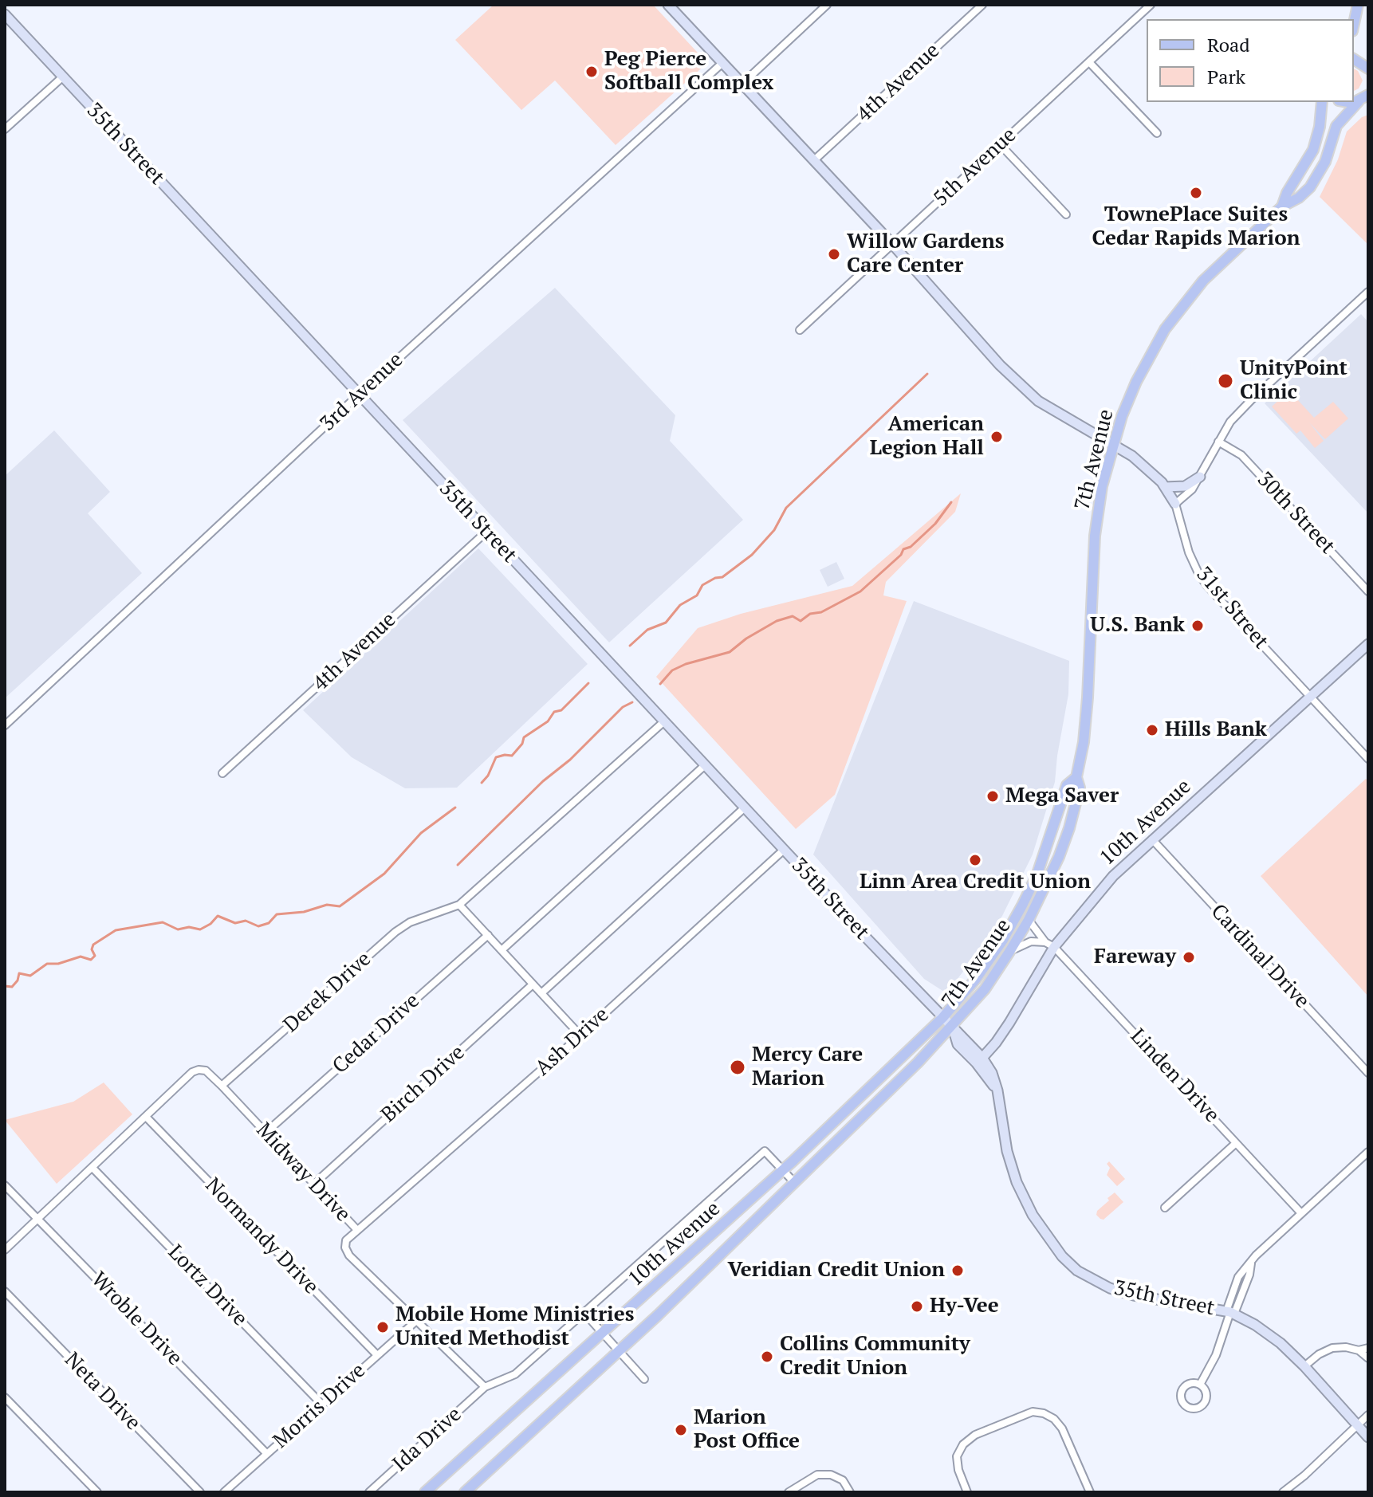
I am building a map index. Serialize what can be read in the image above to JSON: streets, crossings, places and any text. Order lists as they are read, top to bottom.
{
  "streets": {
    "main road": ["7th Avenue", "10th Avenue"],
    "street": [
      "4th Avenue",
      "35th Street",
      "5th Avenue",
      "3rd Avenue",
      "30th Street",
      "31st Street",
      "Cardinal Drive",
      "Derek Drive",
      "Cedar Drive",
      "Ash Drive",
      "Linden Drive",
      "Birch Drive",
      "Midway Drive",
      "Normandy Drive",
      "Lortz Drive",
      "Wroble Drive",
      "Neta Drive",
      "Morris Drive",
      "Ida Drive"
    ]
  },
  "crossings": [
    ["4th Avenue", "35th Street"],
    ["4th Avenue", "31st Street"],
    ["35th Street", "3rd Avenue"],
    ["35th Street", "7th Avenue"],
    ["35th Street", "10th Avenue"],
    ["35th Street", "Derek Drive"],
    ["35th Street", "Ash Drive"],
    ["5th Avenue", "31st Street"],
    ["3rd Avenue", "31st Street"],
    ["7th Avenue", "31st Street"],
    ["7th Avenue", "10th Avenue"],
    ["7th Avenue", "Linden Drive"],
    ["31st Street", "10th Avenue"],
    ["10th Avenue", "Cardinal Drive"],
    ["10th Avenue", "Linden Drive"],
    ["Derek Drive", "Midway Drive"],
    ["Cedar Drive", "Midway Drive"],
    ["Ash Drive", "Midway Drive"],
    ["Birch Drive", "Midway Drive"],
    ["Midway Drive", "Morris Drive"],
    ["Midway Drive", "Ida Drive"],
    ["Normandy Drive", "Morris Drive"],
    ["Lortz Drive", "Morris Drive"],
    ["Wroble Drive", "Morris Drive"]
  ],
  "places": [
    "Peg Pierce Softball Complex",
    "TownePlace Suites Cedar Rapids Marion",
    "Willow Gardens Care Center",
    "UnityPoint Clinic",
    "American Legion Hall",
    "U.S. Bank",
    "Hills Bank",
    "Mega Saver",
    "Linn Area Credit Union",
    "Fareway",
    "Mercy Care Marion",
    "Veridian Credit Union",
    "Hy-Vee",
    "Mobile Home Ministries United Methodist",
    "Collins Community Credit Union",
    "Marion Post Office"
  ],
  "legend": ["Road", "Park"]
}
